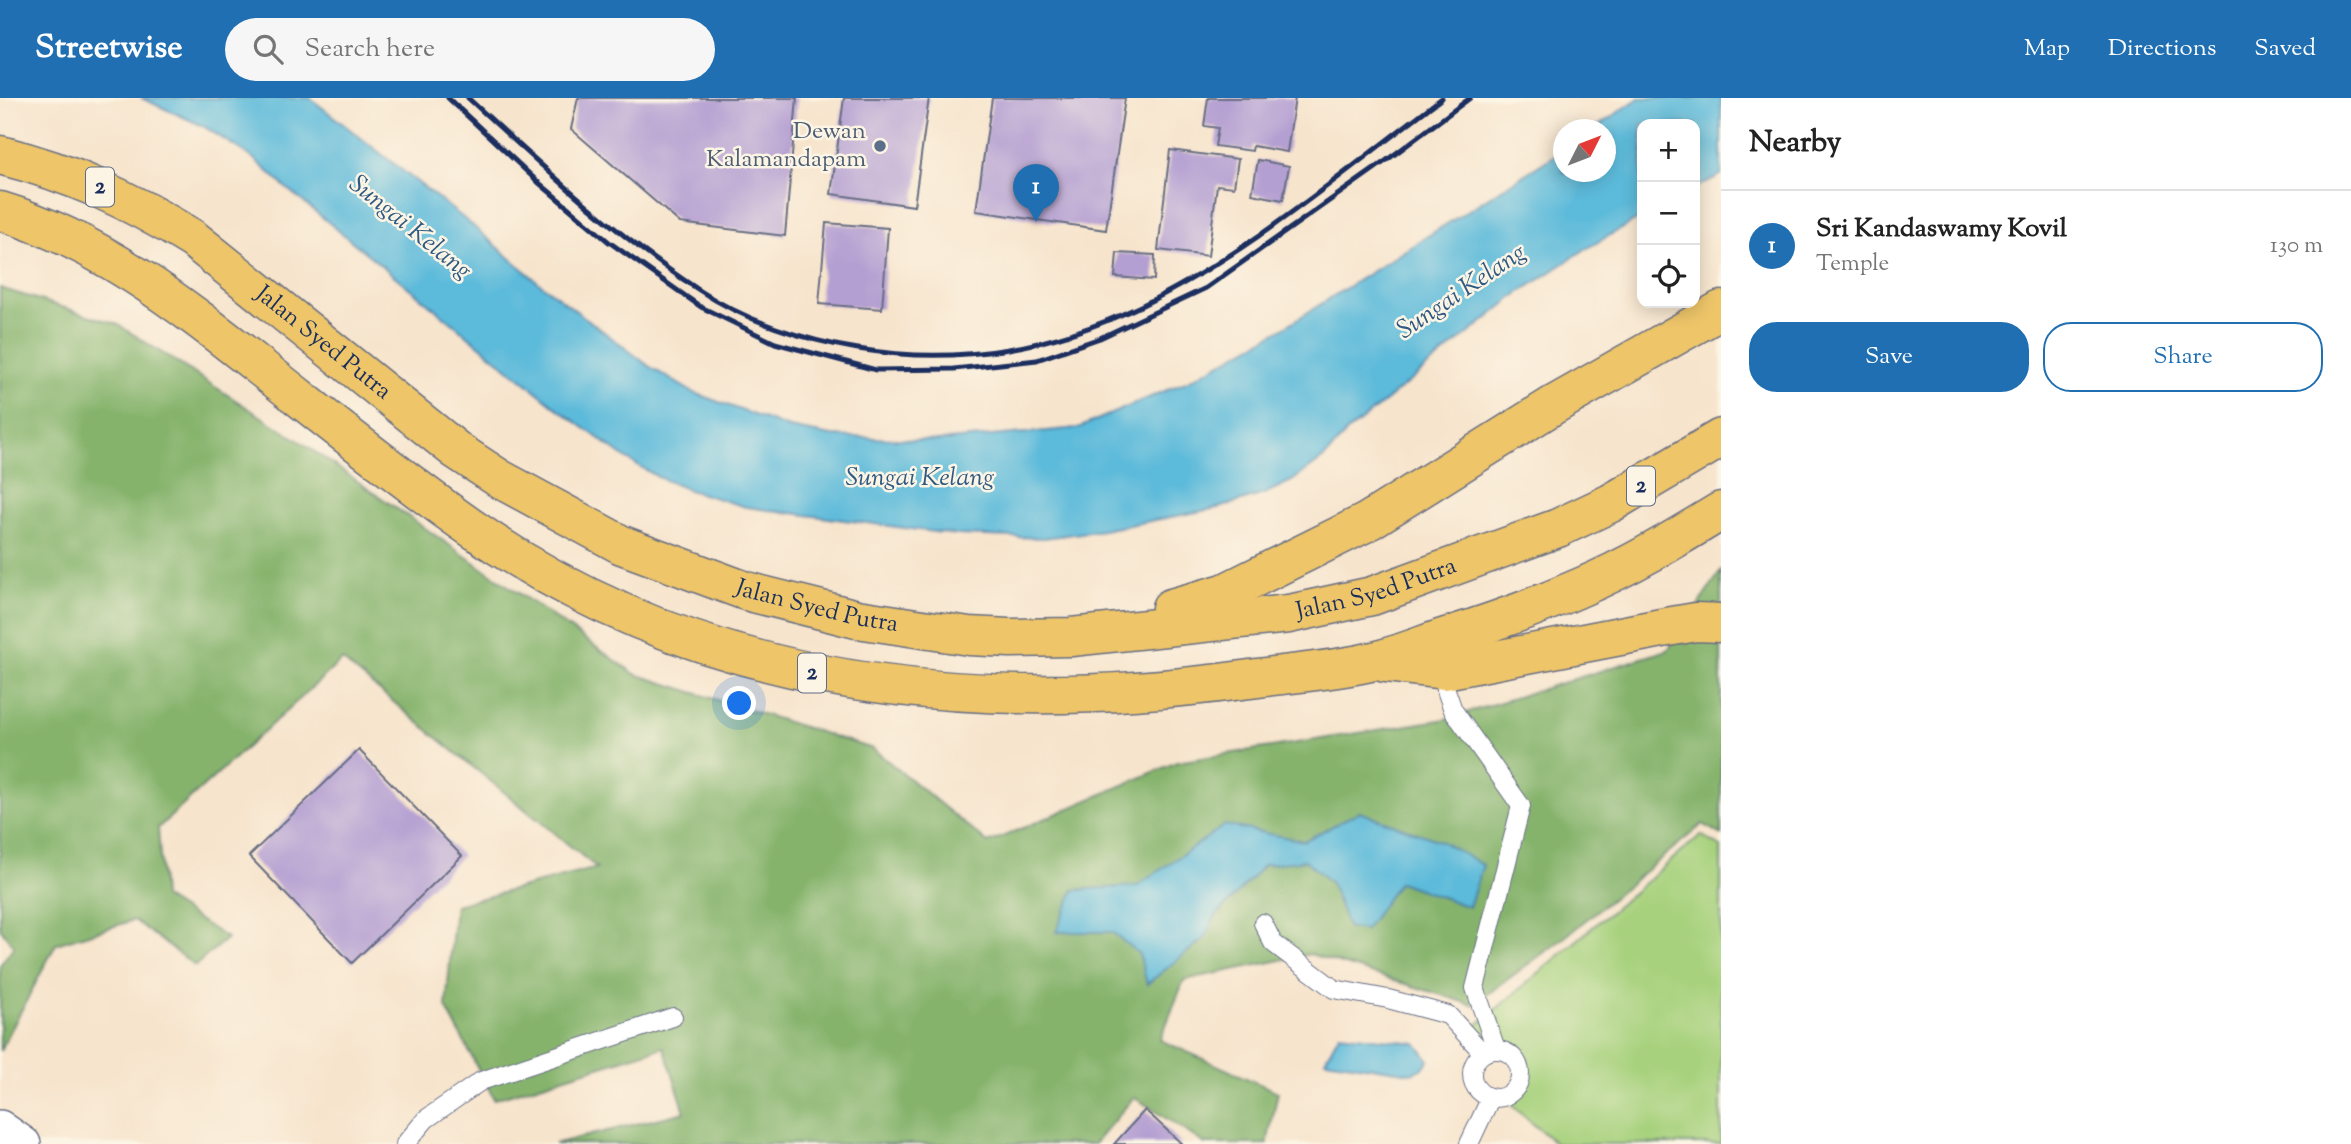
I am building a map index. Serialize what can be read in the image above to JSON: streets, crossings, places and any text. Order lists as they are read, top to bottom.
{
  "streets": {
    "main road": ["2", "Jalan Syed Putra"]
  },
  "water": ["Sungai Kelang"],
  "places": ["Dewan Kalamandapam"],
  "north": "top right",
  "page": {
    "header": "Streetwise",
    "search": "Search here",
    "nav": ["Map", "Directions", "Saved"],
    "heading": "Nearby",
    "map_buttons": ["+", "−"],
    "pins": "1",
    "list": [
      {
        "mark": "1",
        "name": "Sri Kandaswamy Kovil",
        "note": "Temple",
        "value": "130 m"
      }
    ],
    "buttons": ["Save", "Share"]
  }
}
